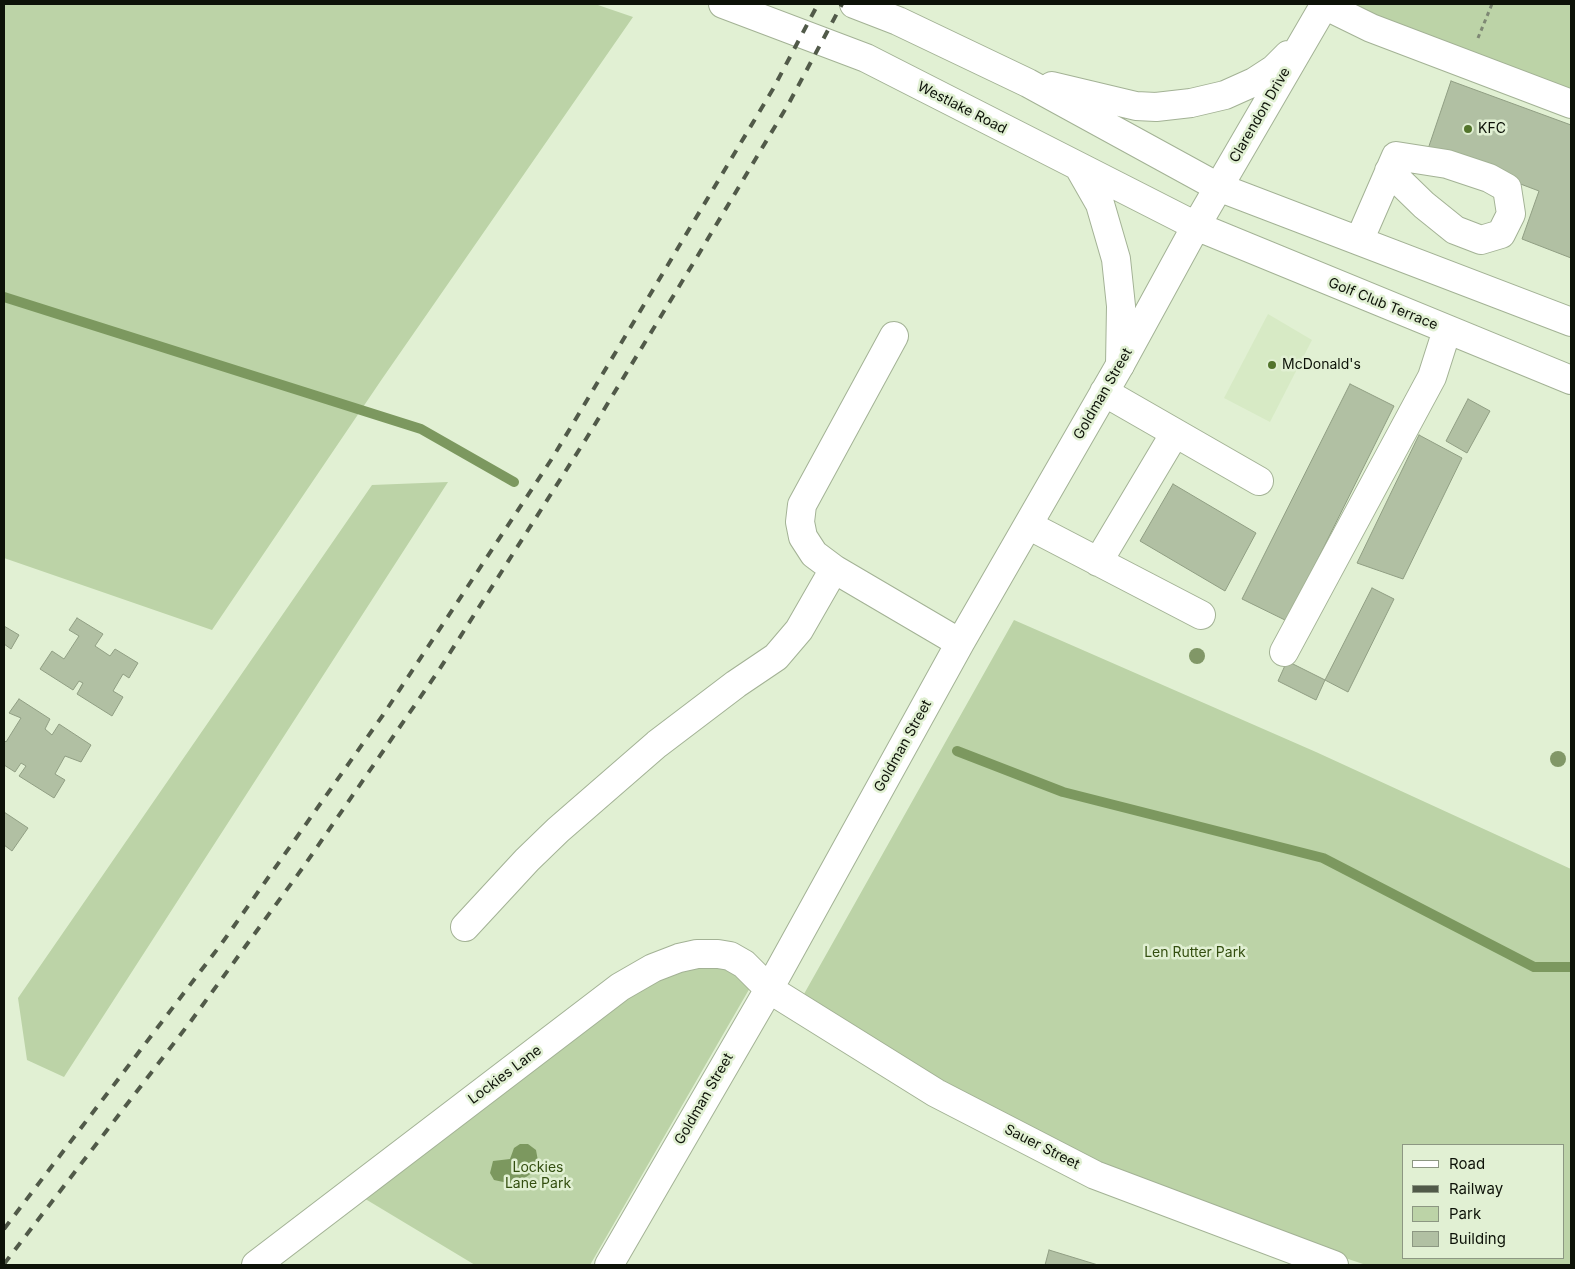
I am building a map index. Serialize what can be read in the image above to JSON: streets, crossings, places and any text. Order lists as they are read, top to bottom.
{
  "streets": {
    "street": [
      "Westlake Road",
      "Clarendon Drive",
      "Golf Club Terrace",
      "Goldman Street",
      "Lockies Lane",
      "Sauer Street"
    ]
  },
  "crossings": [
    ["Westlake Road", "Clarendon Drive"],
    ["Westlake Road", "Golf Club Terrace"],
    ["Westlake Road", "Goldman Street"],
    ["Clarendon Drive", "Golf Club Terrace"],
    ["Clarendon Drive", "Goldman Street"],
    ["Golf Club Terrace", "Goldman Street"],
    ["Goldman Street", "Lockies Lane"],
    ["Goldman Street", "Sauer Street"],
    ["Lockies Lane", "Sauer Street"]
  ],
  "parks": ["Len Rutter Park", "Lockies Lane Park"],
  "places": ["KFC", "McDonald's"],
  "legend": [
    "Road",
    "Railway",
    "Park",
    "Building"
  ]
}
